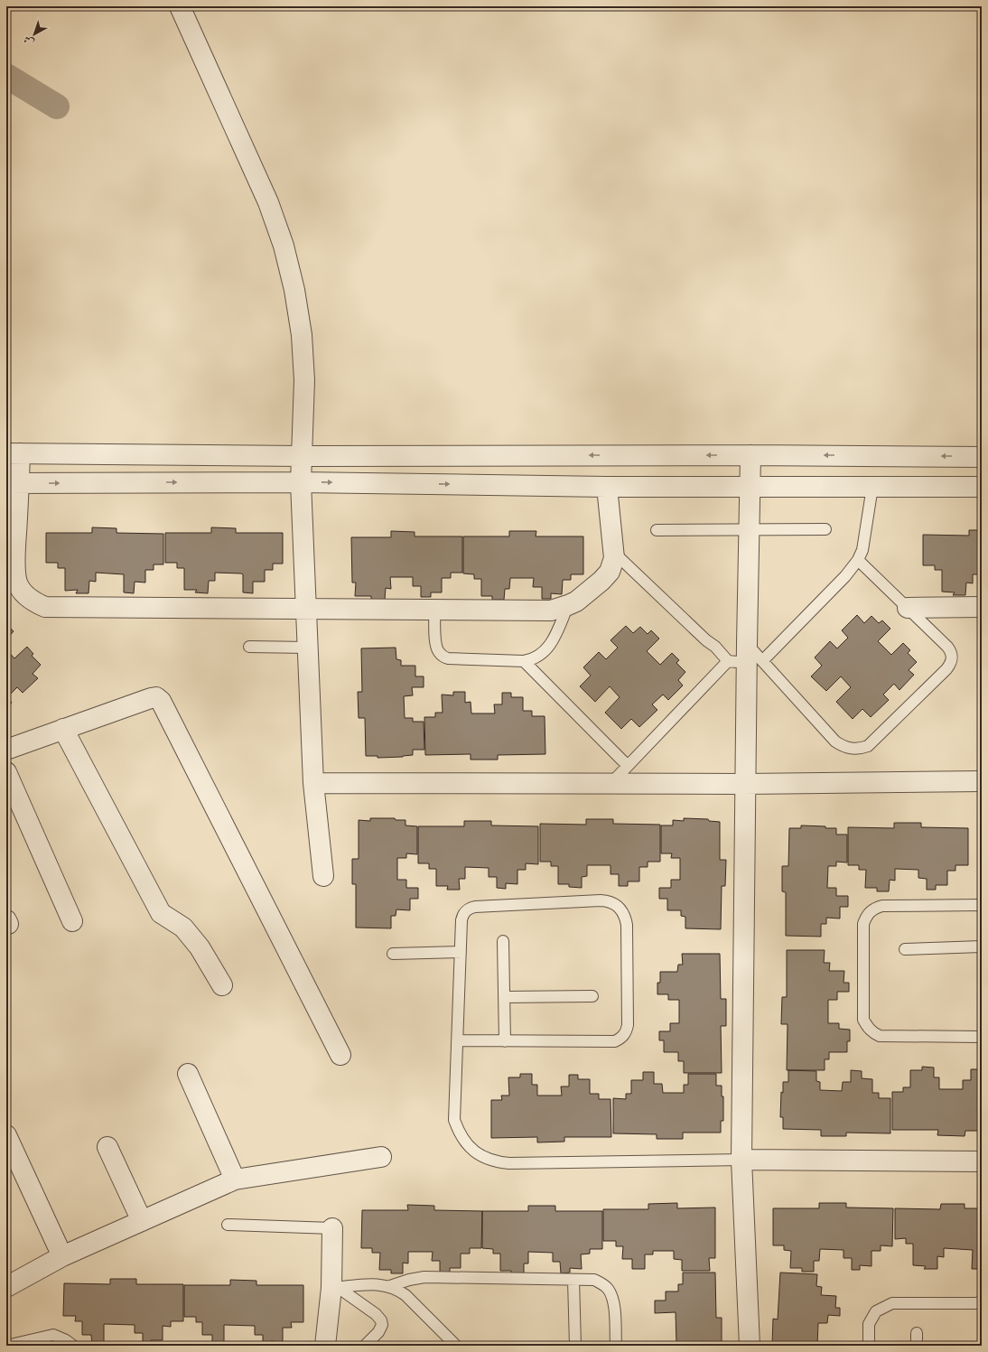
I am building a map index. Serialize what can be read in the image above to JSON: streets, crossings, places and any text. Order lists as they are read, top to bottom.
{
  "north": "bottom left"
}
